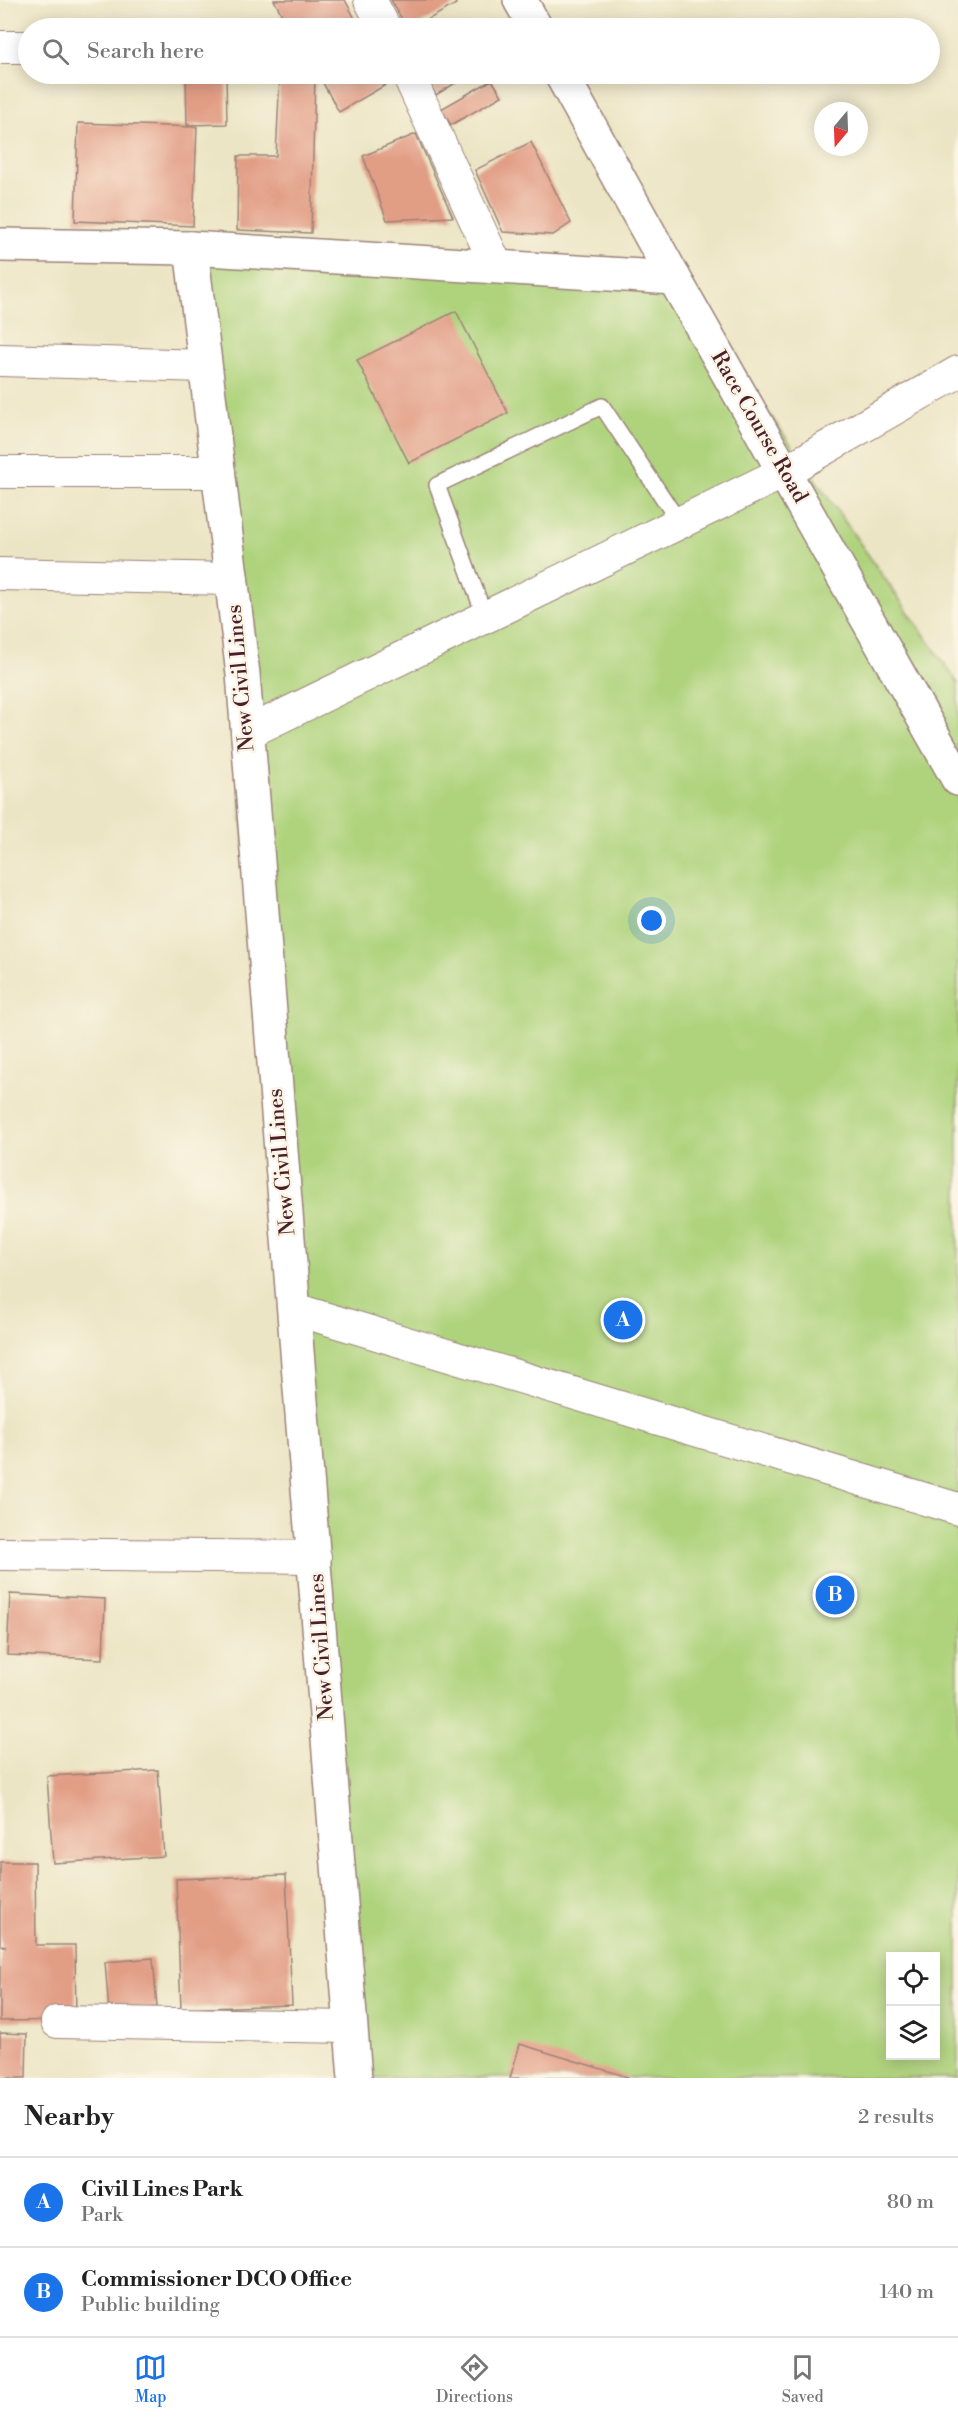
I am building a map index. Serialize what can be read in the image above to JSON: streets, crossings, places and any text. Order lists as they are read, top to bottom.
{
  "streets": {
    "street": ["Race Course Road", "New Civil Lines"]
  },
  "north": "bottom",
  "page": {
    "search": "Search here",
    "pins": ["A", "B"],
    "heading": ["Nearby", "2 results"],
    "list": [
      {
        "mark": "A",
        "name": "Civil Lines Park",
        "note": "Park",
        "value": "80 m"
      },
      {
        "mark": "B",
        "name": "Commissioner DCO Office",
        "note": "Public building",
        "value": "140 m"
      }
    ],
    "nav": ["Map", "Directions", "Saved"]
  }
}
